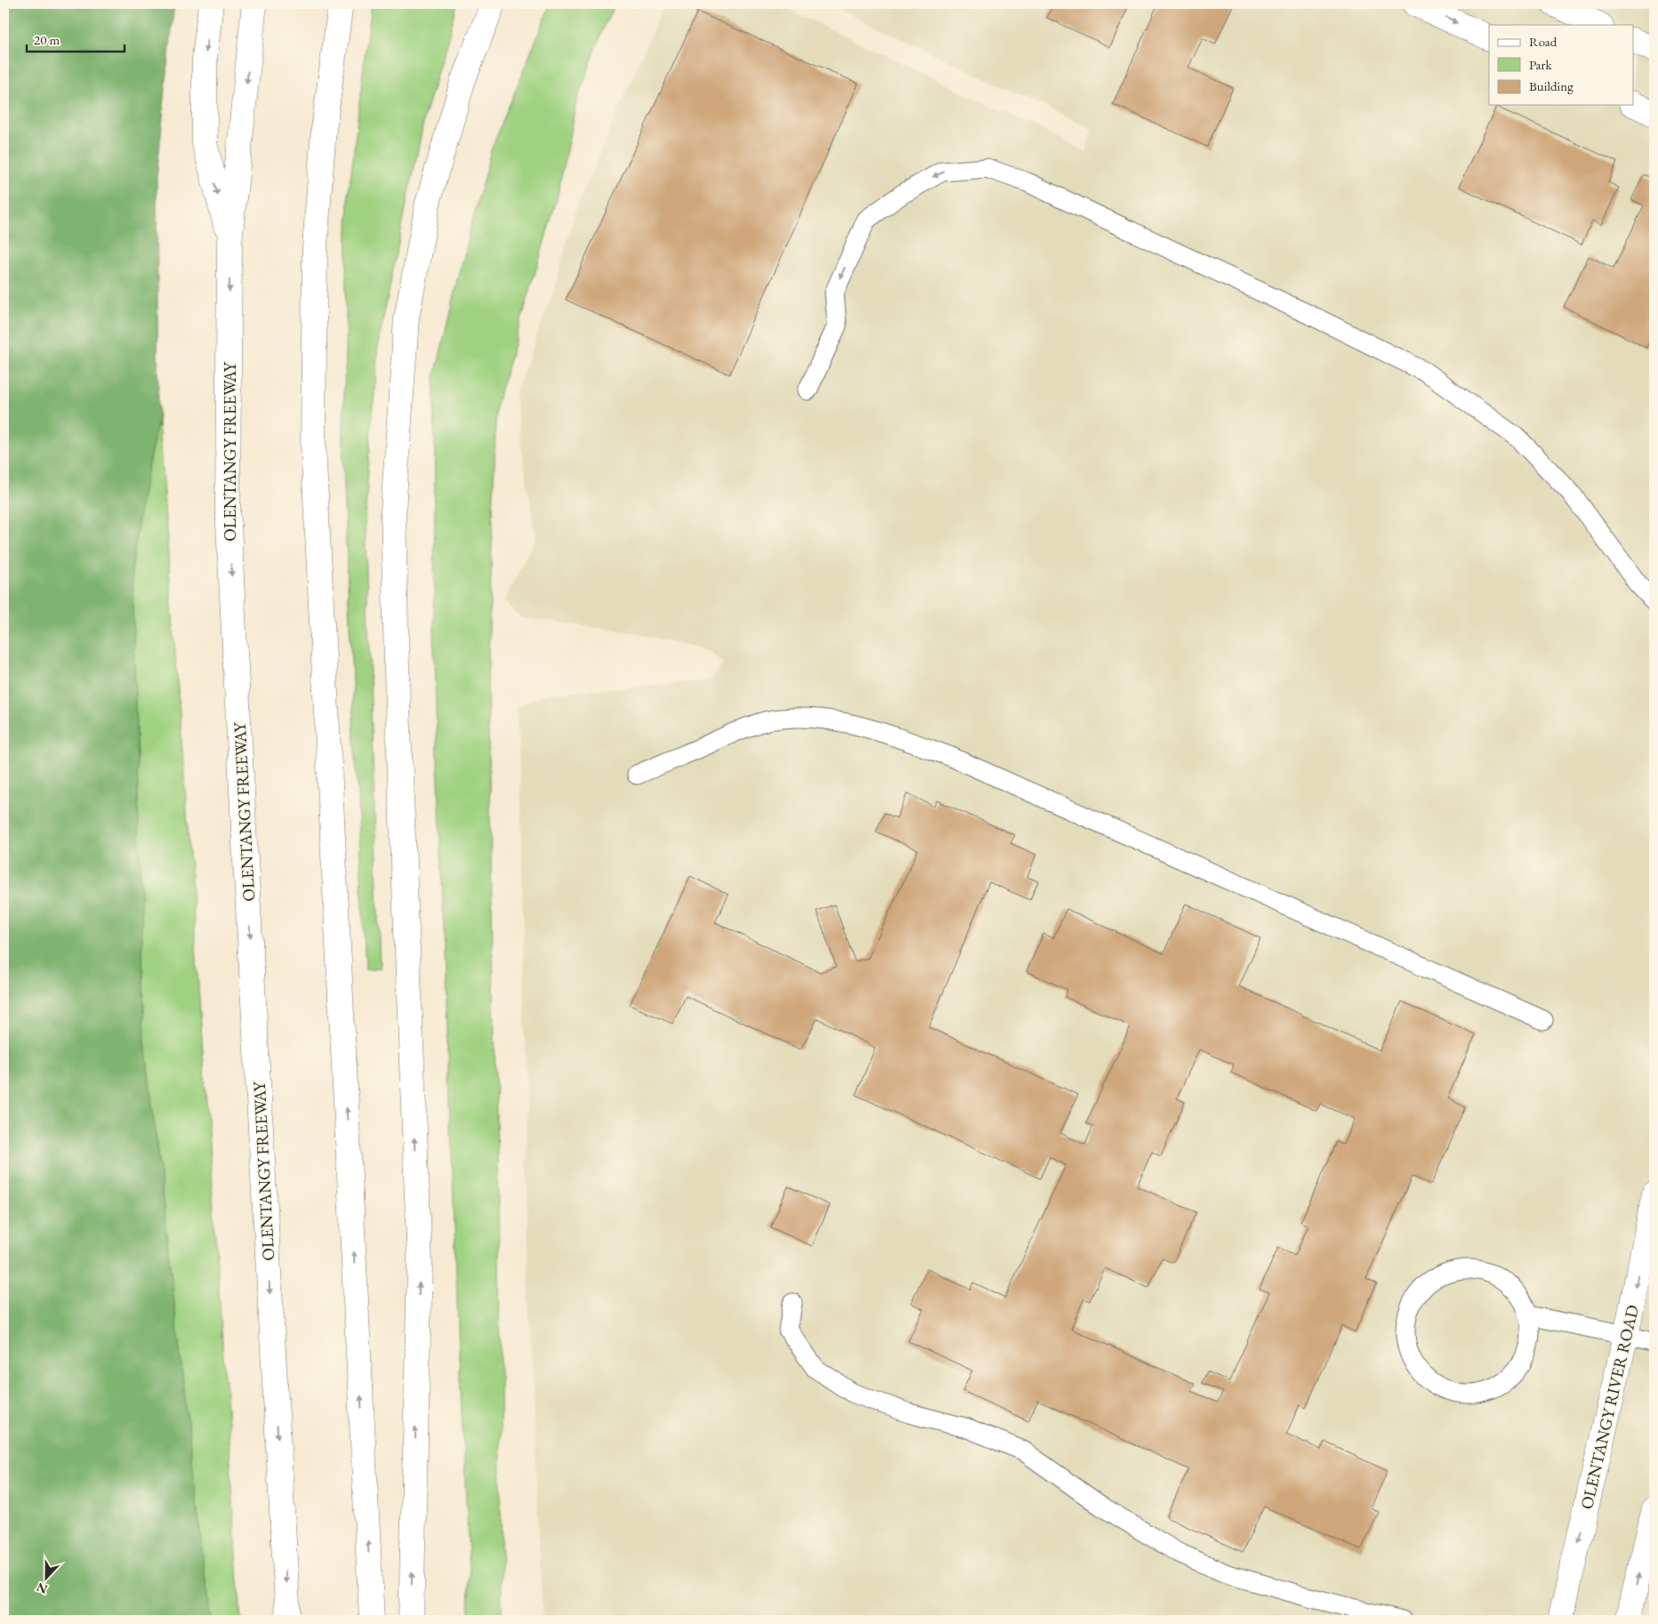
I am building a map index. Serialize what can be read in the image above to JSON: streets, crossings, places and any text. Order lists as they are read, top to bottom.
{
  "streets": {
    "main road": ["OLENTANGY FREEWAY", "OLENTANGY RIVER ROAD"]
  },
  "one_way": ["OLENTANGY RIVER ROAD"],
  "legend": ["Road", "Park", "Building"],
  "scale_bar": "20 m",
  "north": "bottom"
}
